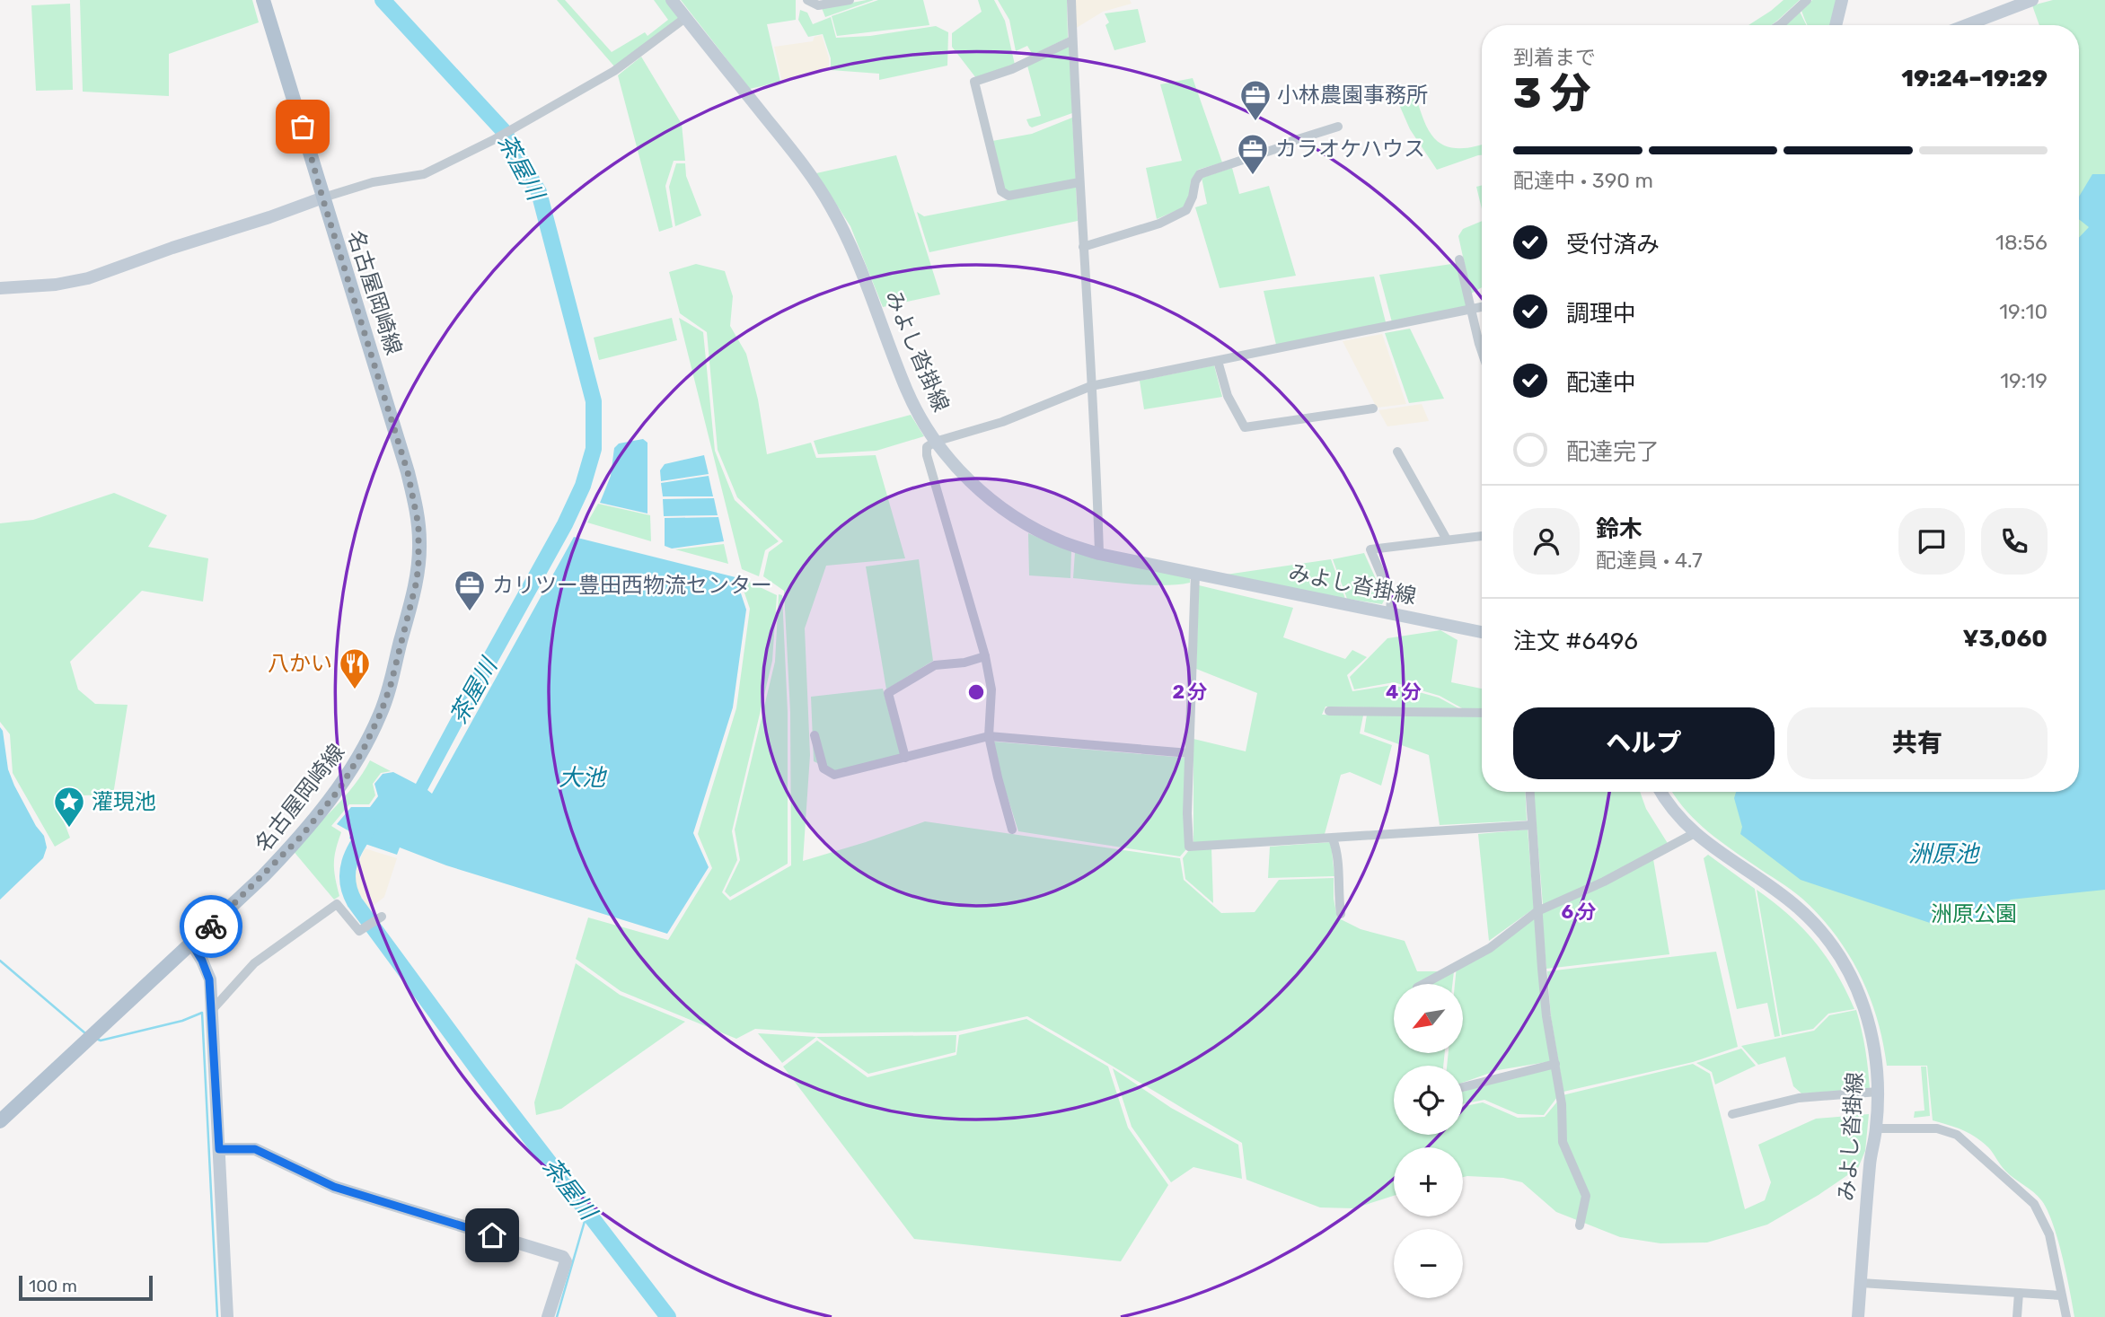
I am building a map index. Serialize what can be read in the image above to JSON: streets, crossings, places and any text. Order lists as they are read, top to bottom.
{
  "streets": {
    "main road": ["名古屋岡崎線", "みよし沓掛線"]
  },
  "water": ["茶屋川", "大池", "洲原池"],
  "parks": ["洲原公園"],
  "places": {
    "office": ["小林農園事務所", "カラオケハウス", "カリツー豊田西物流センター"],
    "restaurant": ["八かい"],
    "place": ["灌現池"]
  },
  "scale_bar": "100 m",
  "north": "bottom left",
  "page": {
    "heading": ["3 分", "到着まで", "19:24–19:29"],
    "panel": [
      "鈴木",
      "配達員 · 4.7",
      "注文 #6496",
      "¥3,060"
    ],
    "bar": "配達中 · 390 m",
    "list": [
      ["受付済み", "18:56"],
      ["調理中", "19:10"],
      ["配達中", "19:19"],
      "配達完了"
    ],
    "buttons": ["ヘルプ", "共有"],
    "map_buttons": ["+", "−"],
    "scale": "100 m"
  },
  "rings": ["2 分", "4 分", "6 分"]
}
